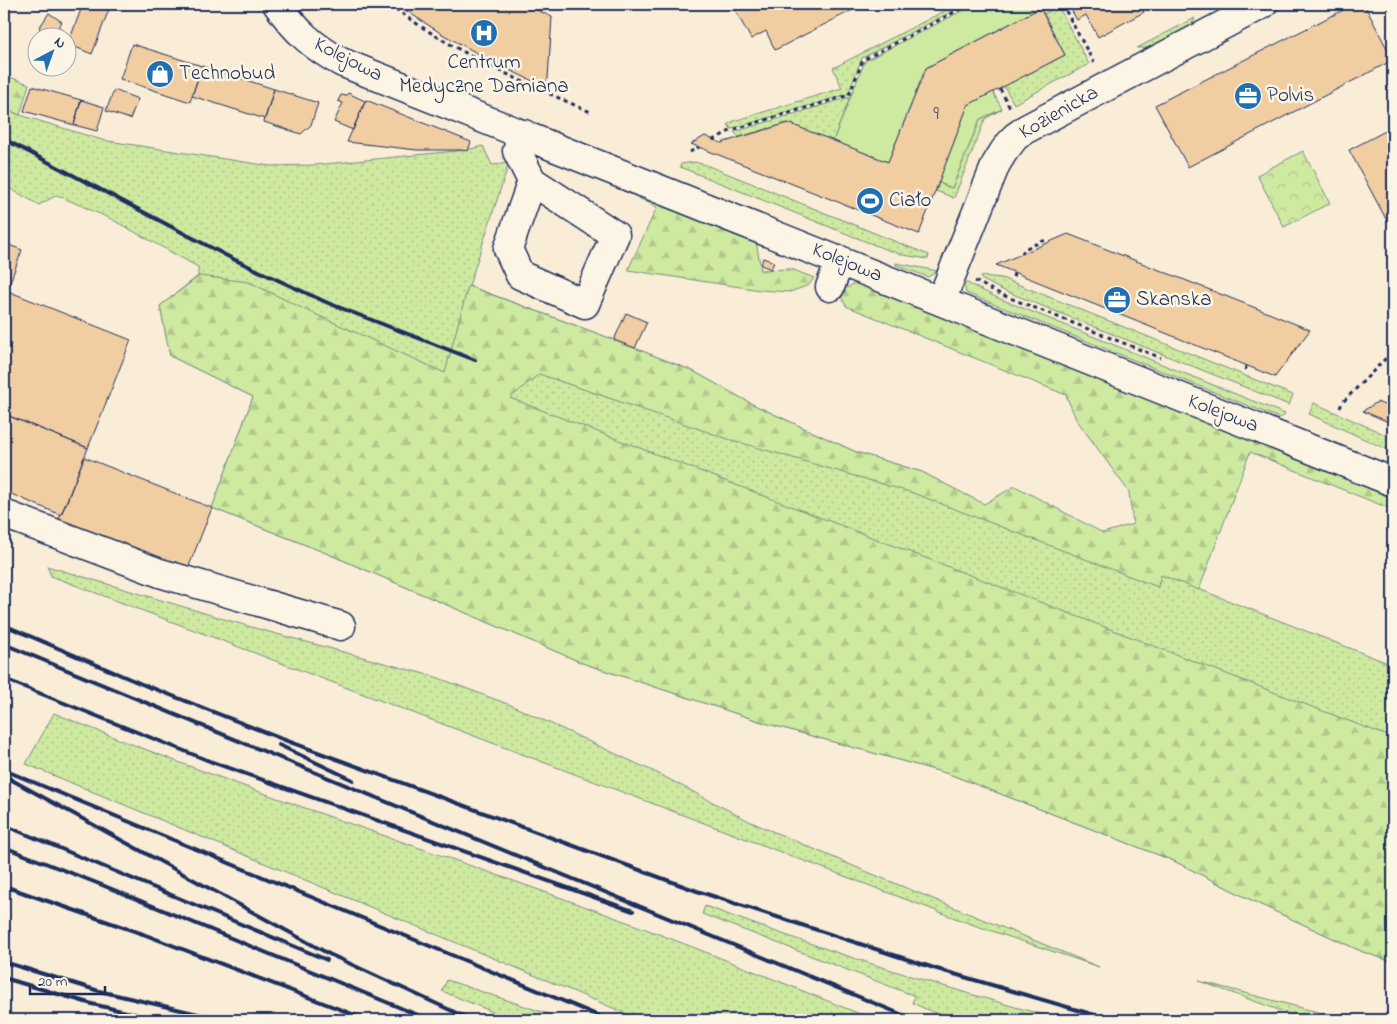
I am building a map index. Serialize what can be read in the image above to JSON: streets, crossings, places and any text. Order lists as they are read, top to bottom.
{
  "streets": {
    "street": ["Kolejowa", "Kozienicka"]
  },
  "crossings": [
    ["Kolejowa", "Kozienicka"]
  ],
  "places": {
    "hospital": ["Centrum Medyczne Damiana"],
    "shop": ["Technobud"],
    "office": ["Polvis", "Skanska"],
    "sports": ["Ciało"]
  },
  "house_numbers": ["9"],
  "scale_bar": "20 m",
  "north": "top right"
}
